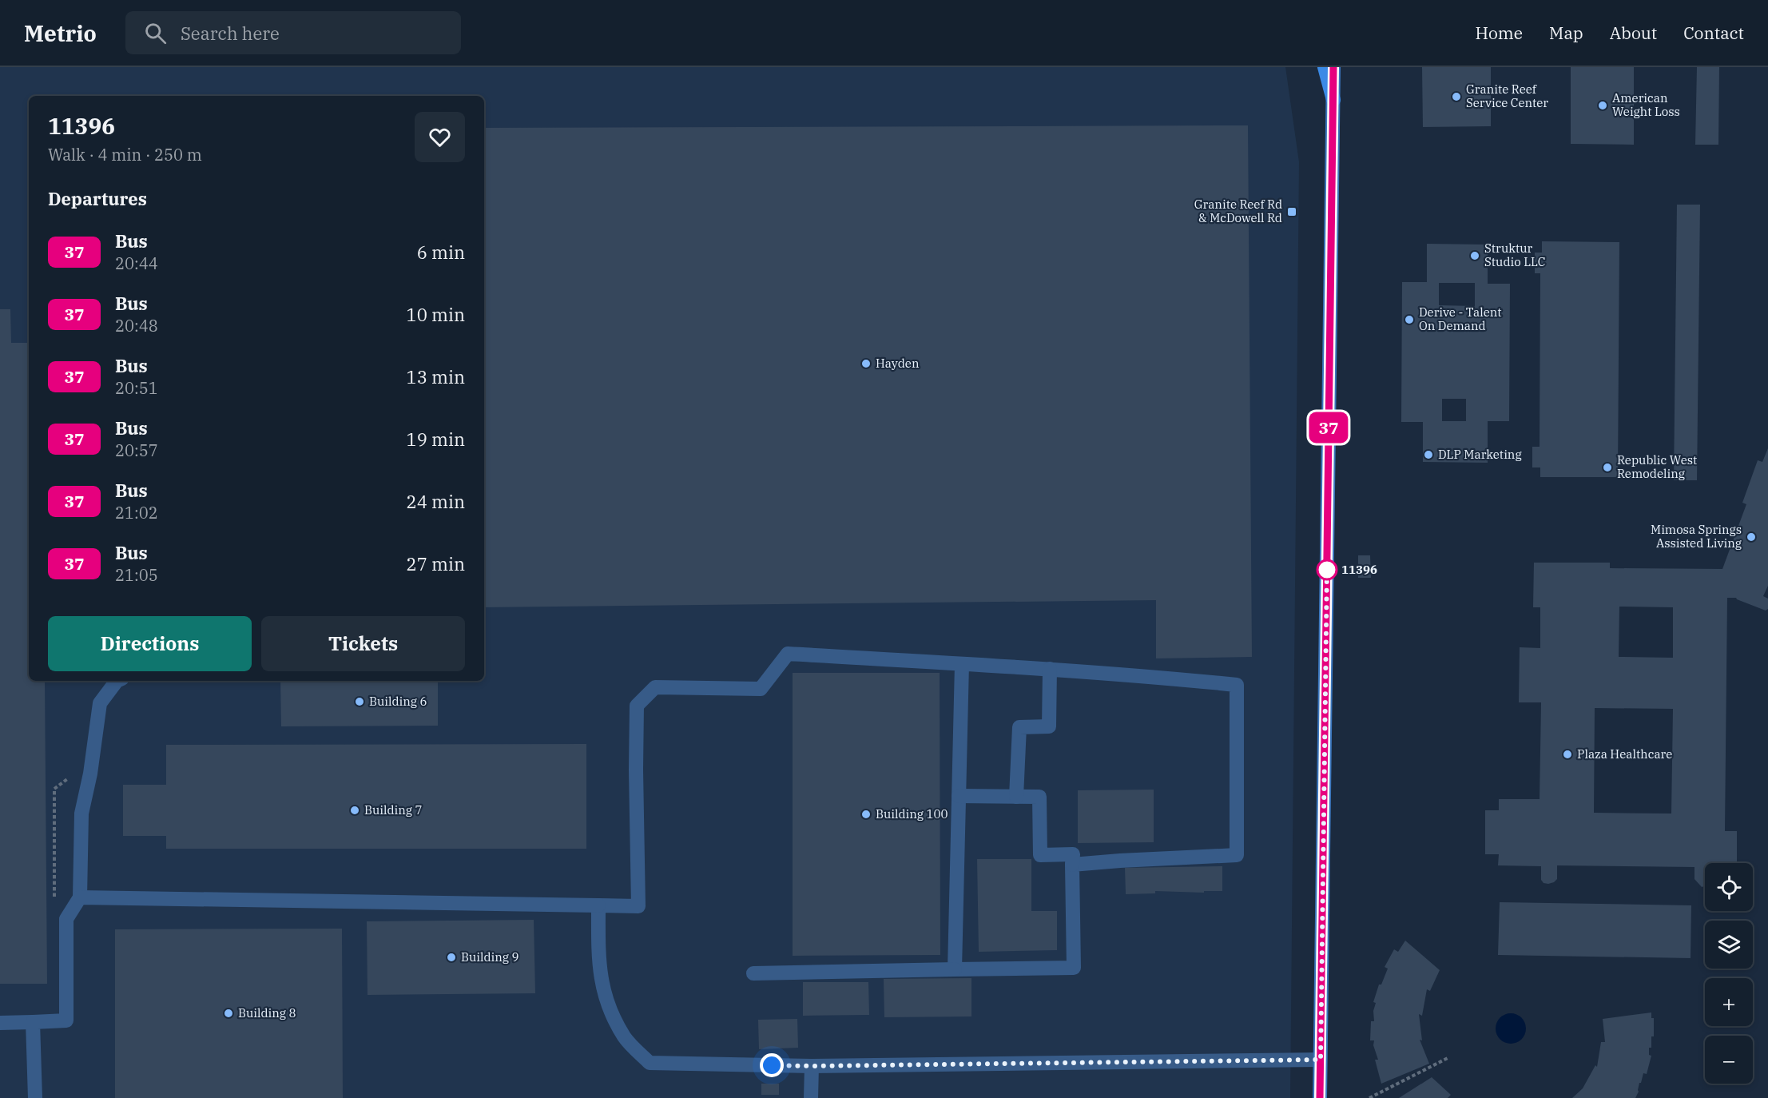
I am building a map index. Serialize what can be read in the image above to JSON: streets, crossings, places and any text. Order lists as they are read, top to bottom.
{
  "places": {
    "other": [
      "Granite Reef Service Center",
      "American Weight Loss",
      "Struktur Studio LLC",
      "Derive - Talent On Demand",
      "Hayden",
      "DLP Marketing",
      "Republic West Remodeling",
      "Mimosa Springs Assisted Living",
      "11396",
      "Building 6",
      "Plaza Healthcare",
      "Building 7",
      "Building 100",
      "Building 9",
      "Building 8"
    ],
    "transit": ["Granite Reef Rd & McDowell Rd"]
  },
  "lines": ["bus line 37"],
  "page": {
    "header": "Metrio",
    "search": "Search here",
    "nav": [
      "Home",
      "Map",
      "About",
      "Contact"
    ],
    "on_map": "37",
    "heading": [
      ["11396", "Walk · 4 min · 250 m"],
      "Departures"
    ],
    "list": [
      {
        "mark": "37",
        "name": "Bus",
        "note": "20:44",
        "value": "6 min"
      },
      {
        "mark": "37",
        "name": "Bus",
        "note": "20:48",
        "value": "10 min"
      },
      {
        "mark": "37",
        "name": "Bus",
        "note": "20:51",
        "value": "13 min"
      },
      {
        "mark": "37",
        "name": "Bus",
        "note": "20:57",
        "value": "19 min"
      },
      {
        "mark": "37",
        "name": "Bus",
        "note": "21:02",
        "value": "24 min"
      },
      {
        "mark": "37",
        "name": "Bus",
        "note": "21:05",
        "value": "27 min"
      }
    ],
    "buttons": ["Directions", "Tickets"],
    "map_buttons": ["+", "−"]
  }
}
